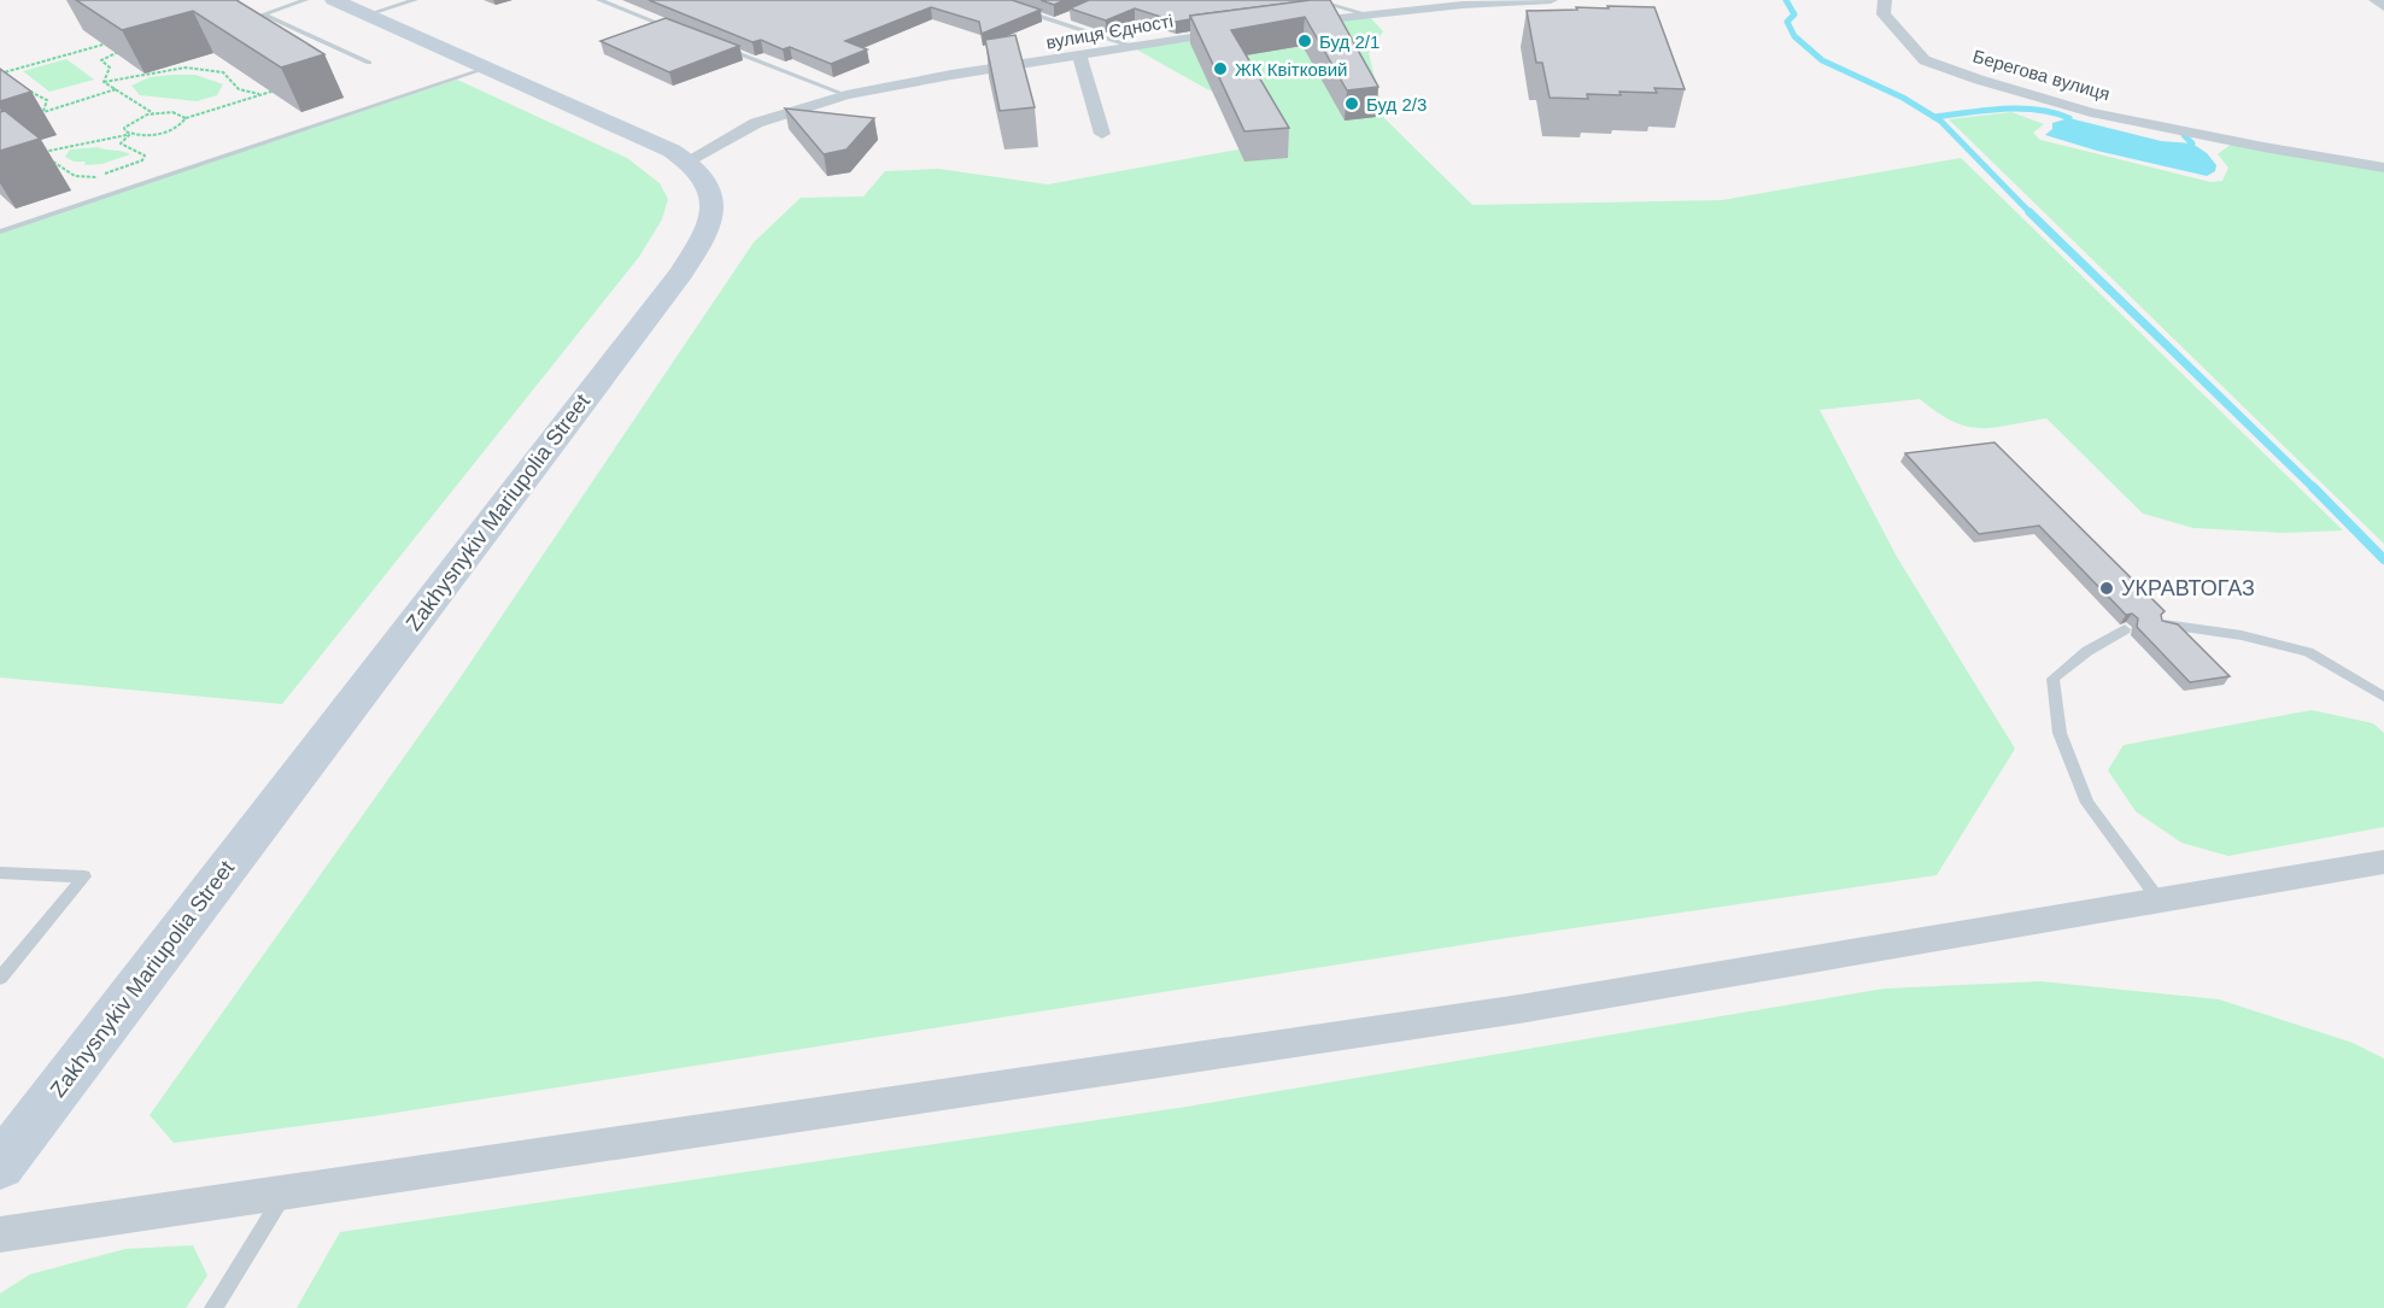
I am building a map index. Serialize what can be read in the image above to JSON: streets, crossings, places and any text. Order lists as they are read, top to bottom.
{
  "streets": {
    "main road": ["Zakhysnykiv Mariupolia Street"],
    "street": ["вулиця Єдності", "Берегова вулиця"]
  },
  "crossings": [
    ["вулиця Єдності", "Zakhysnykiv Mariupolia Street"]
  ],
  "places": [
    "Буд 2/1",
    "ЖК Квітковий",
    "Буд 2/3",
    "УКРАВТОГАЗ"
  ]
}
